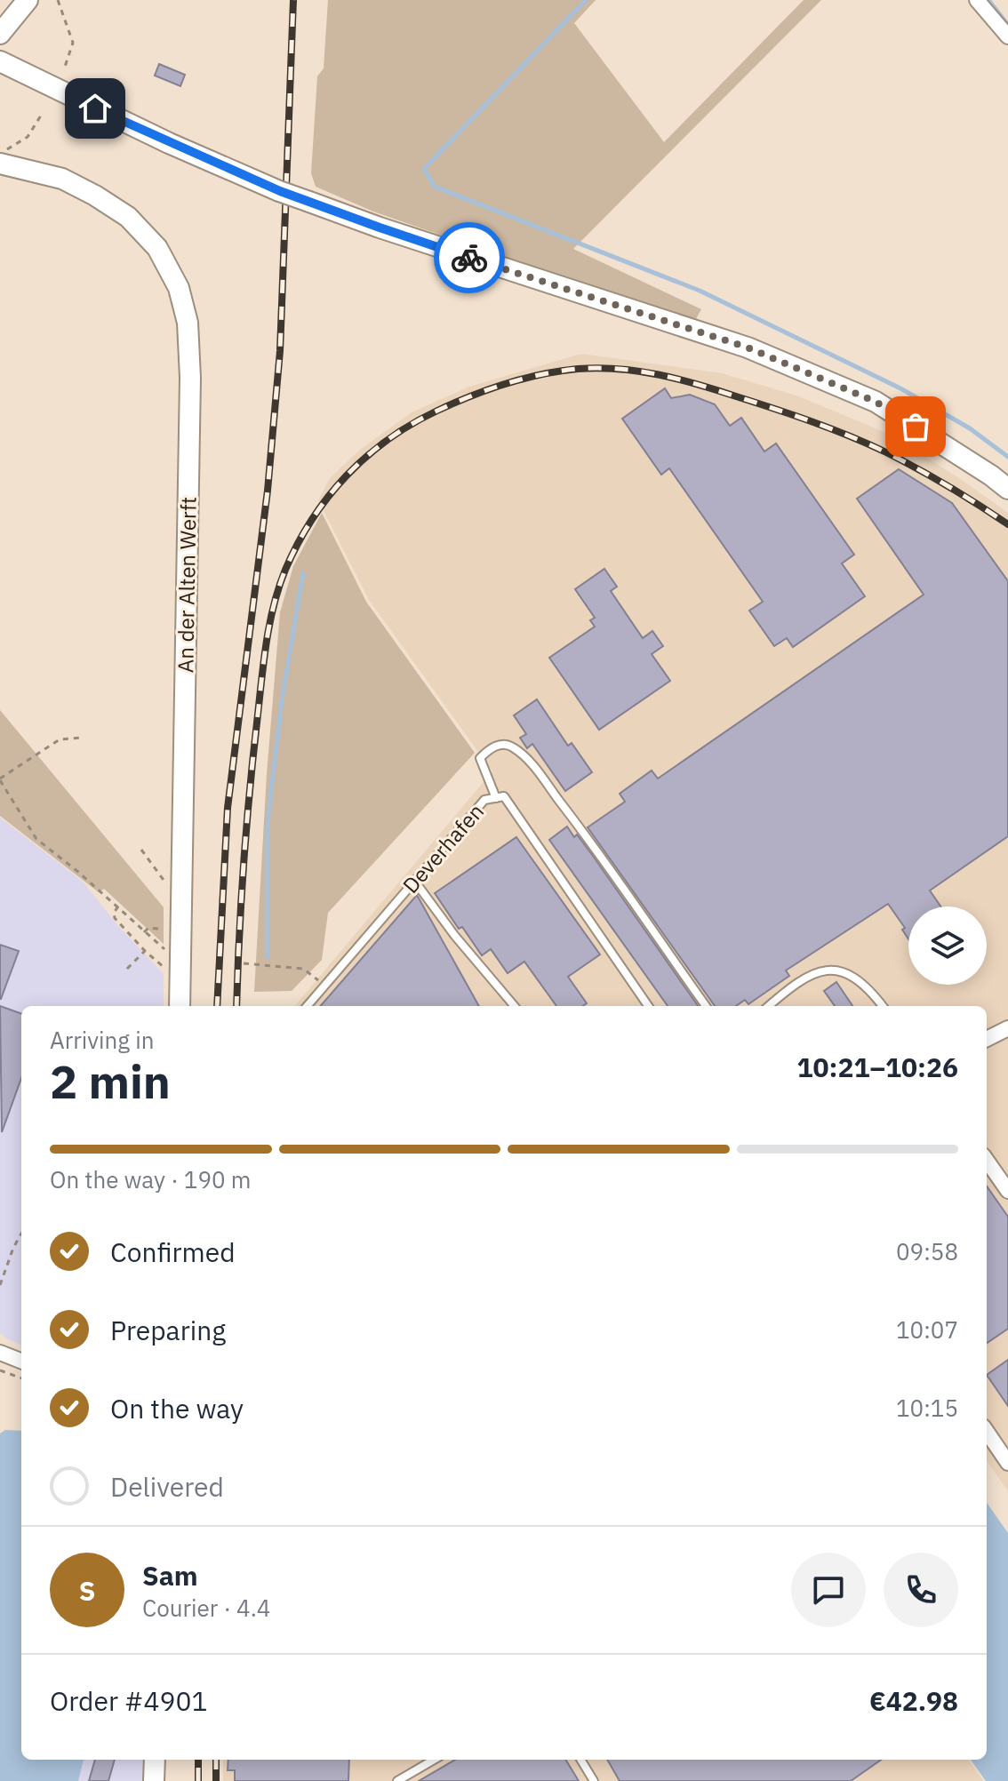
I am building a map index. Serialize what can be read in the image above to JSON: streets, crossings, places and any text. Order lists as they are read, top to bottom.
{
  "streets": {
    "main road": ["An der Alten Werft"],
    "lane": ["Deverhafen"]
  },
  "page": {
    "heading": ["2 min", "Arriving in", "10:21–10:26"],
    "panel": [
      "Sam",
      "Courier · 4.4",
      "Order #4901",
      "€42.98"
    ],
    "bar": "On the way · 190 m",
    "list": [
      ["Confirmed", "09:58"],
      ["Preparing", "10:07"],
      ["On the way", "10:15"],
      "Delivered"
    ],
    "round": "S"
  }
}
